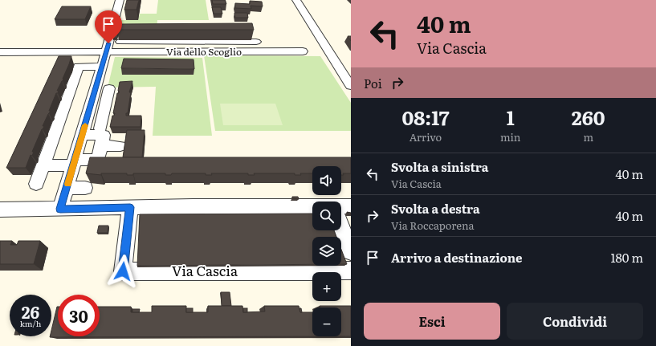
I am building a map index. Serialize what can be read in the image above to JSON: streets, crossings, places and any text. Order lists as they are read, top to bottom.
{
  "streets": {
    "street": ["Via dello Scoglio", "Via Cascia"]
  },
  "page": {
    "turn": ["40 m", "Via Cascia"],
    "then": "Poi",
    "eta": [
      "08:17",
      "Arrivo",
      "1",
      "min",
      "260",
      "m"
    ],
    "list": [
      {
        "name": "Svolta a sinistra",
        "note": "Via Cascia",
        "value": "40 m"
      },
      {
        "name": "Svolta a destra",
        "note": "Via Roccaporena",
        "value": "40 m"
      },
      {
        "name": "Arrivo a destinazione",
        "value": "180 m"
      }
    ],
    "map_buttons": ["+", "−"],
    "speed": "26 km/h",
    "limit": "30",
    "buttons": ["Esci", "Condividi"]
  }
}
